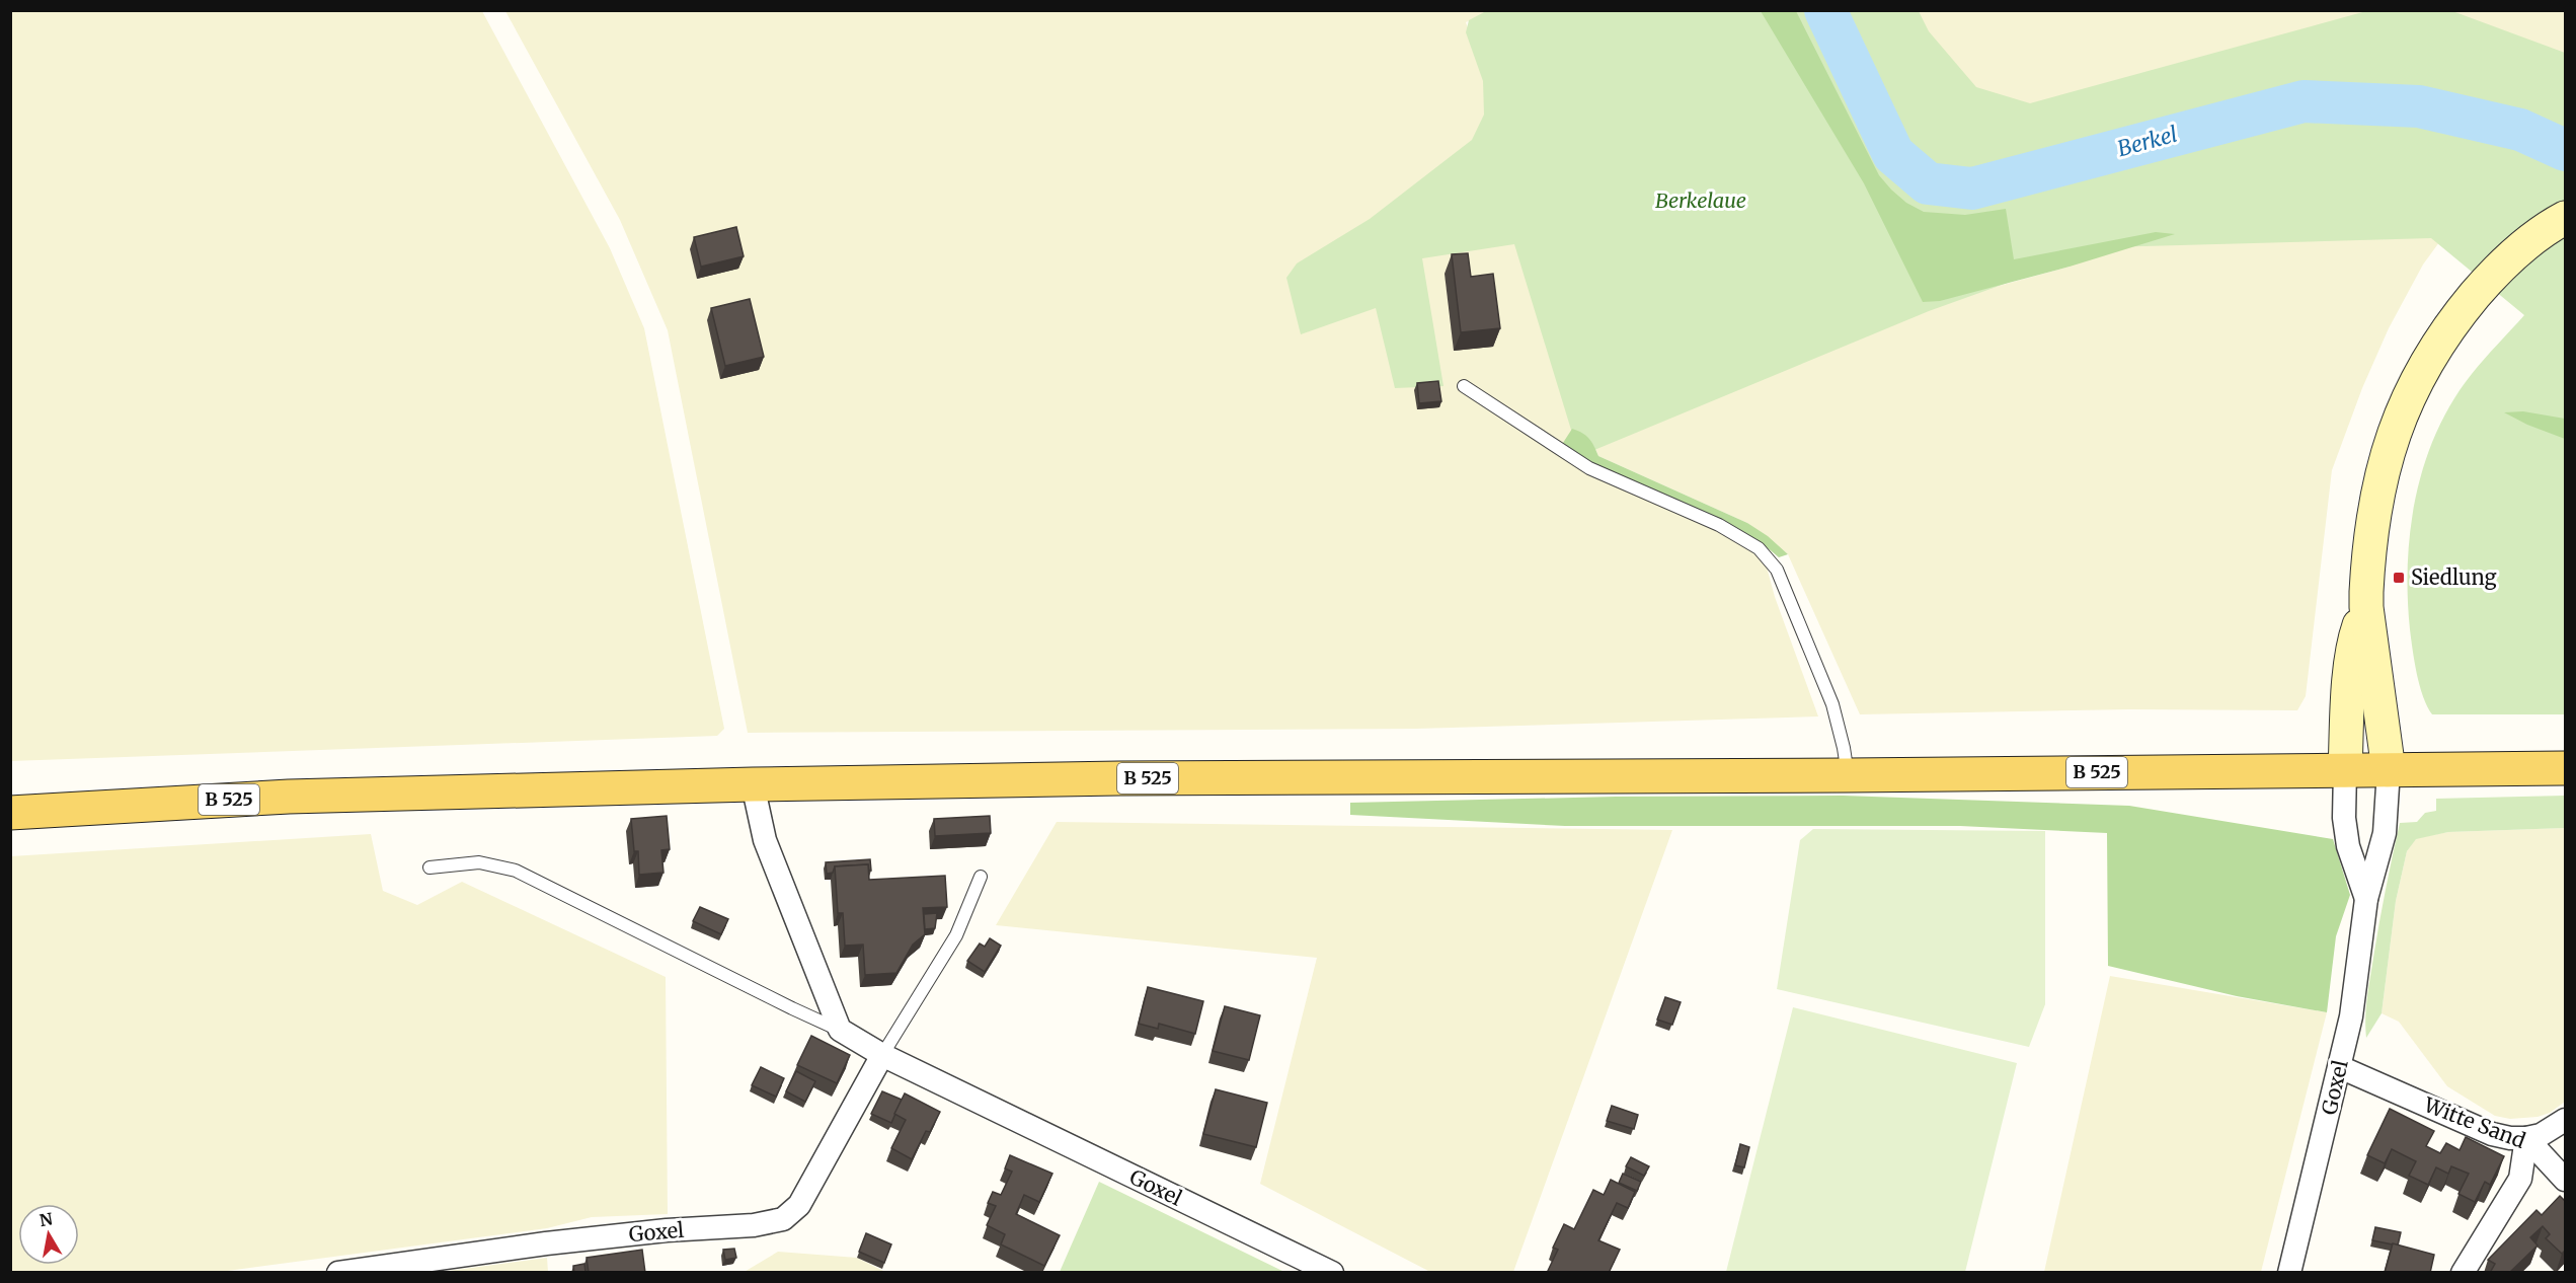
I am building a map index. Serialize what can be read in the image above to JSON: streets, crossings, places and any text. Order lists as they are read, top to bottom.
{
  "streets": {
    "main road": ["B 525"],
    "street": ["Goxel", "Witte Sand"]
  },
  "crossings": [
    ["B 525", "Goxel"],
    ["Goxel", "Witte Sand"]
  ],
  "water": ["Berkel"],
  "parks": ["Berkelaue"],
  "places": {
    "transit": ["Siedlung"]
  },
  "north": "top"
}
